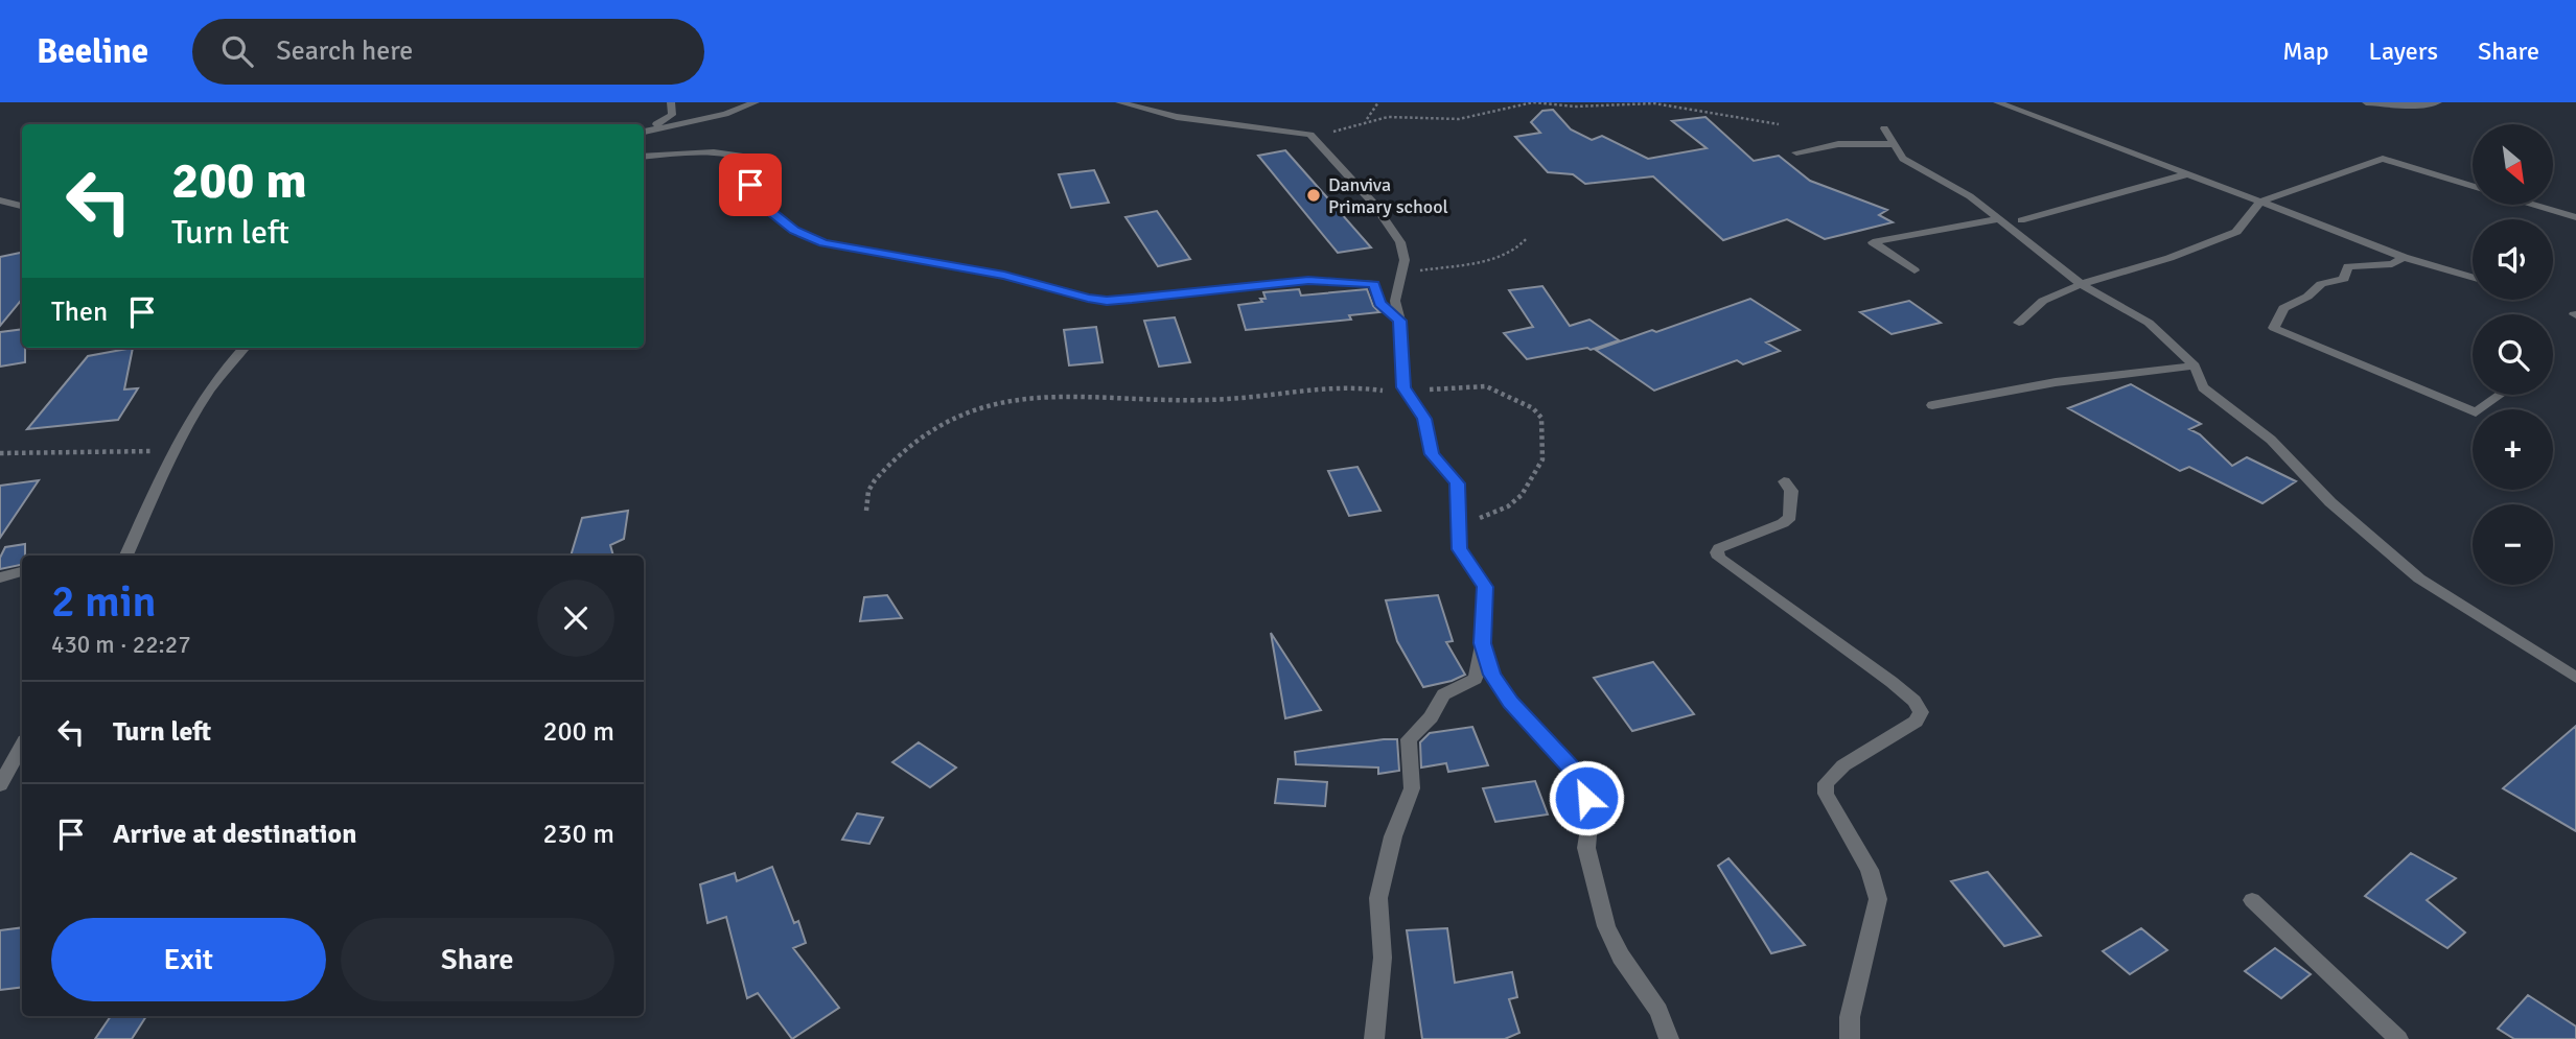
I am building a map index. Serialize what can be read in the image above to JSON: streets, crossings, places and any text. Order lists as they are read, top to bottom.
{
  "places": ["Danviva Primary school"],
  "north": "bottom right",
  "page": {
    "header": "Beeline",
    "search": "Search here",
    "nav": ["Map", "Layers", "Share"],
    "map_buttons": ["+", "−"],
    "turn": ["200 m", "Turn left"],
    "then": "Then",
    "heading": ["2 min", "430 m · 22:27"],
    "list": [
      {
        "name": "Turn left",
        "value": "200 m"
      },
      {
        "name": "Arrive at destination",
        "value": "230 m"
      }
    ],
    "buttons": ["Exit", "Share"]
  }
}
